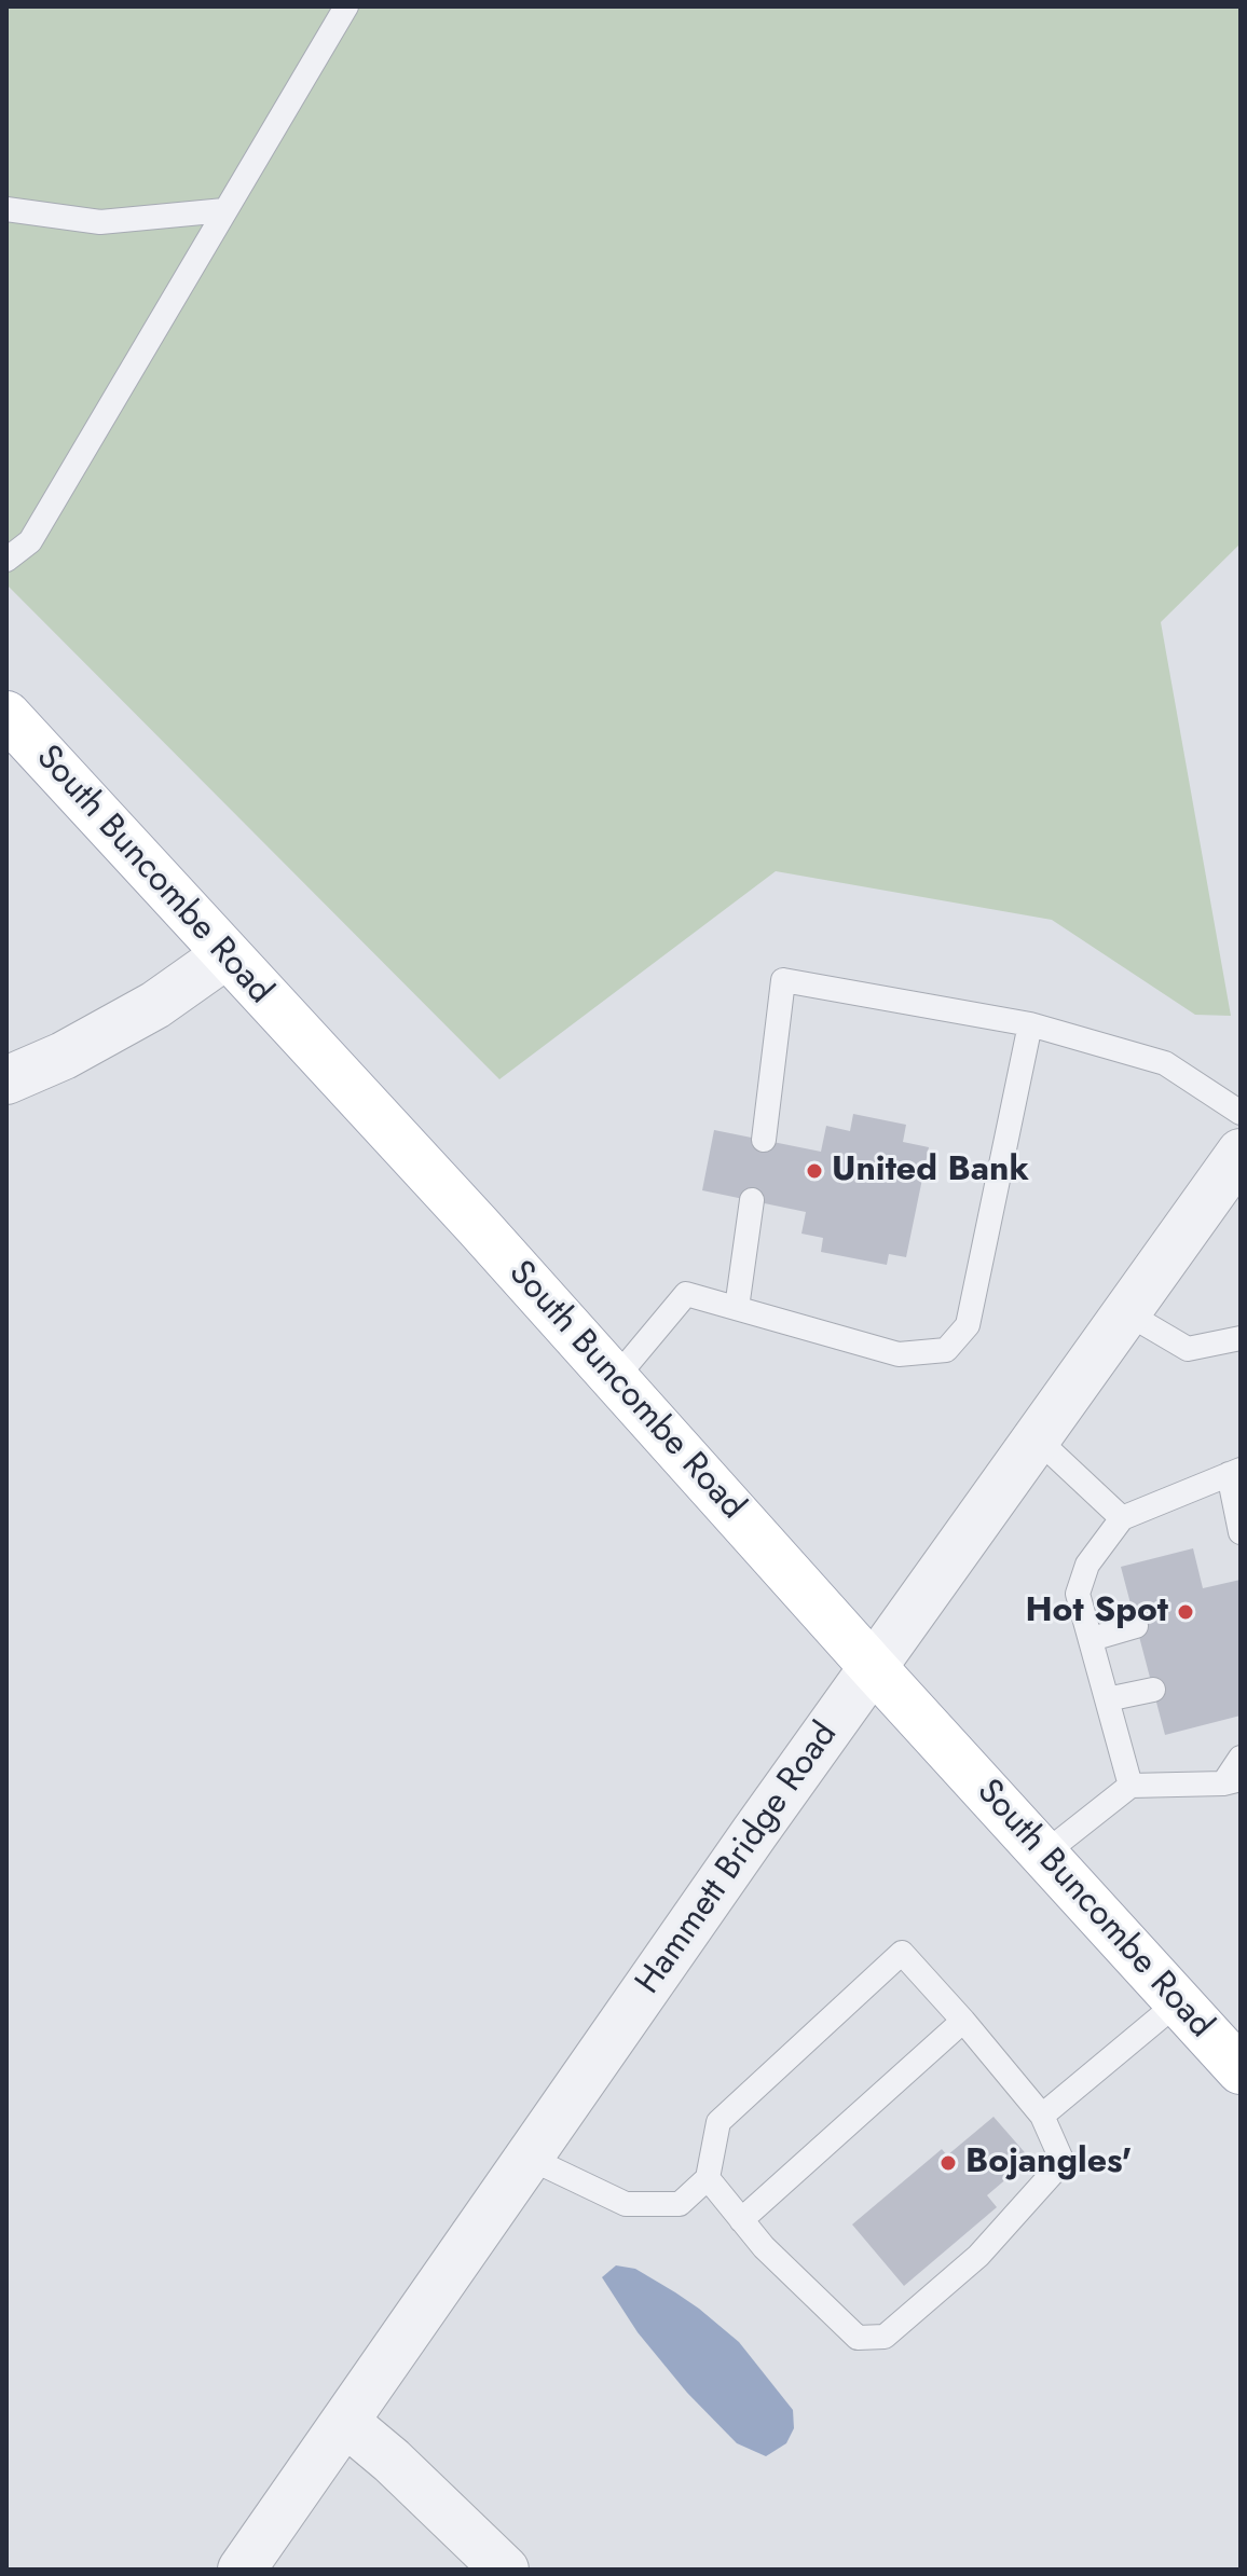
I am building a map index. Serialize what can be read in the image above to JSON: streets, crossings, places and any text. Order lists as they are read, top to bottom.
{
  "streets": {
    "main road": ["South Buncombe Road"],
    "street": ["Hammett Bridge Road"]
  },
  "crossings": [
    ["South Buncombe Road", "Hammett Bridge Road"]
  ],
  "places": ["United Bank", "Hot Spot", "Bojangles'"]
}
